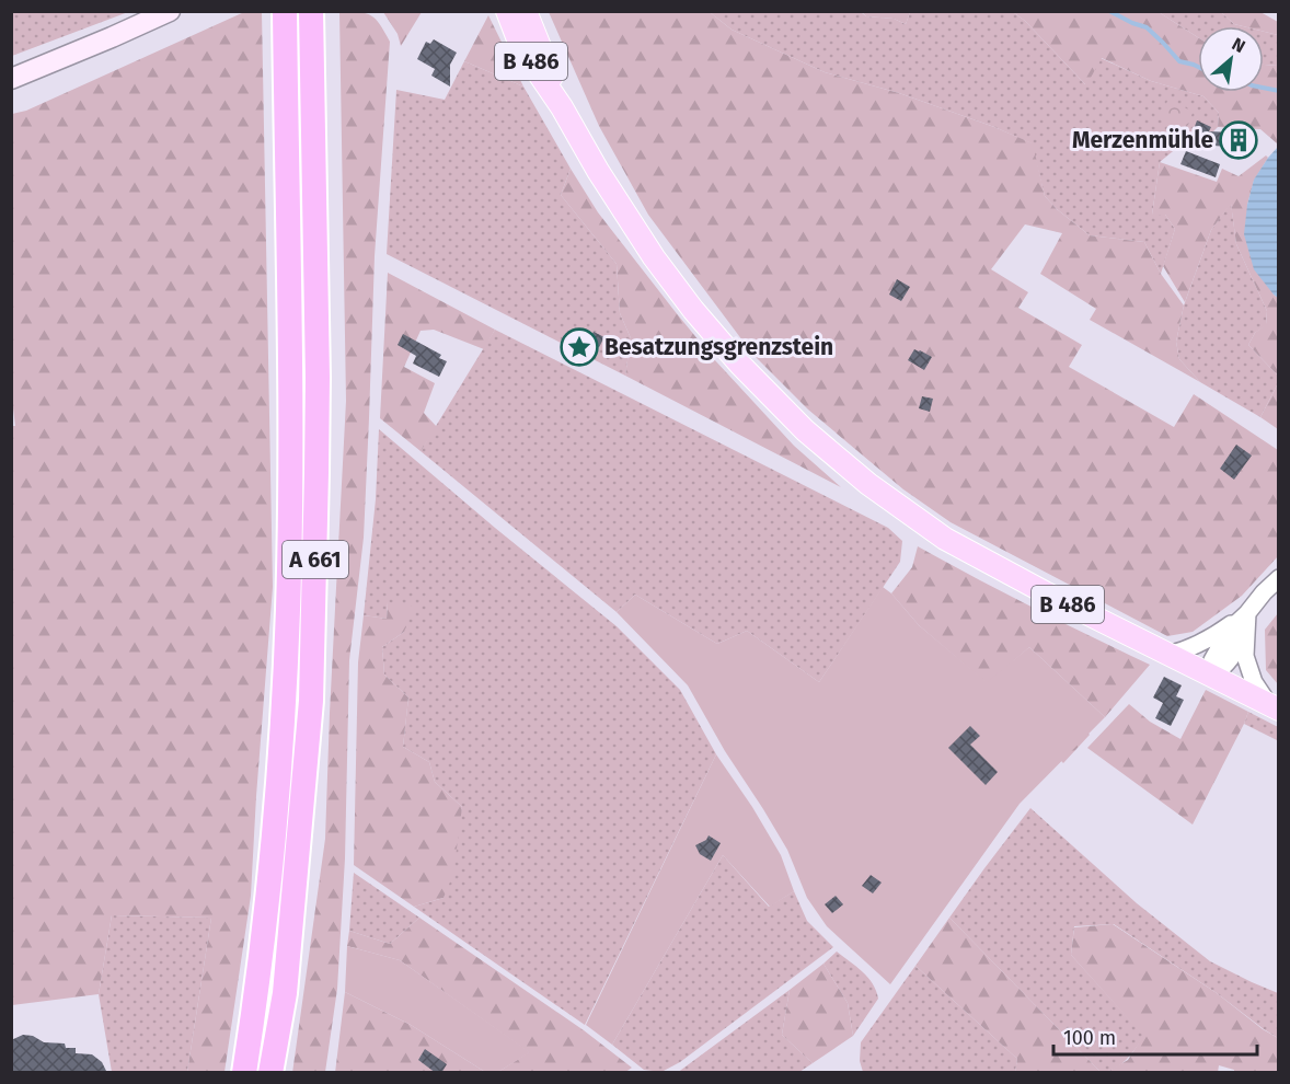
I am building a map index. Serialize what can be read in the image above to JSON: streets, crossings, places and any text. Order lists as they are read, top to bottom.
{
  "streets": {
    "highway": ["A 661"],
    "main road": ["B 486"]
  },
  "places": {
    "building": ["Merzenmühle"],
    "place": ["Besatzungsgrenzstein"]
  },
  "scale_bar": "100 m",
  "north": "top right"
}
